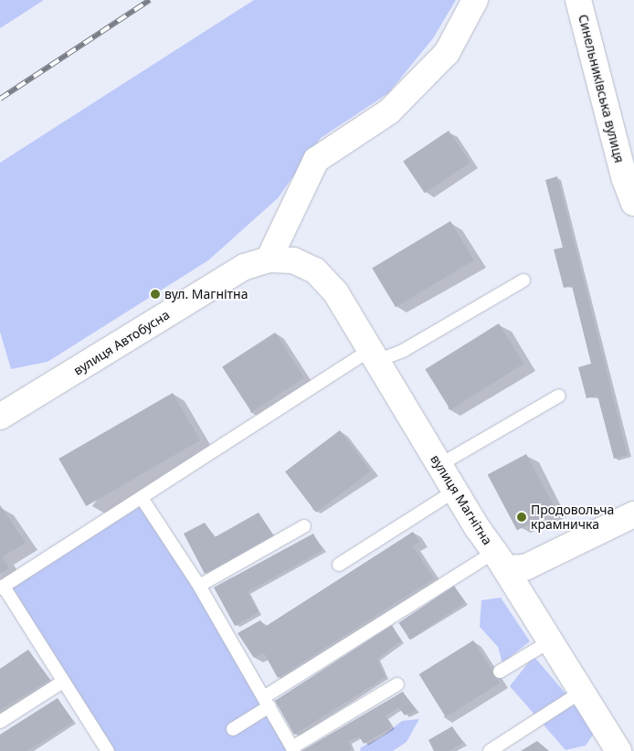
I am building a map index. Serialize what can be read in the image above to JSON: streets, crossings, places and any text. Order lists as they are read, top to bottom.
{
  "streets": {
    "street": ["Синельниківська вулиця", "вулиця Автобусна", "вулиця Магнітна"]
  },
  "crossings": [
    ["вулиця Автобусна", "вулиця Магнітна"]
  ],
  "places": ["вул. Магнітна", "Продовольча крамничка"]
}
